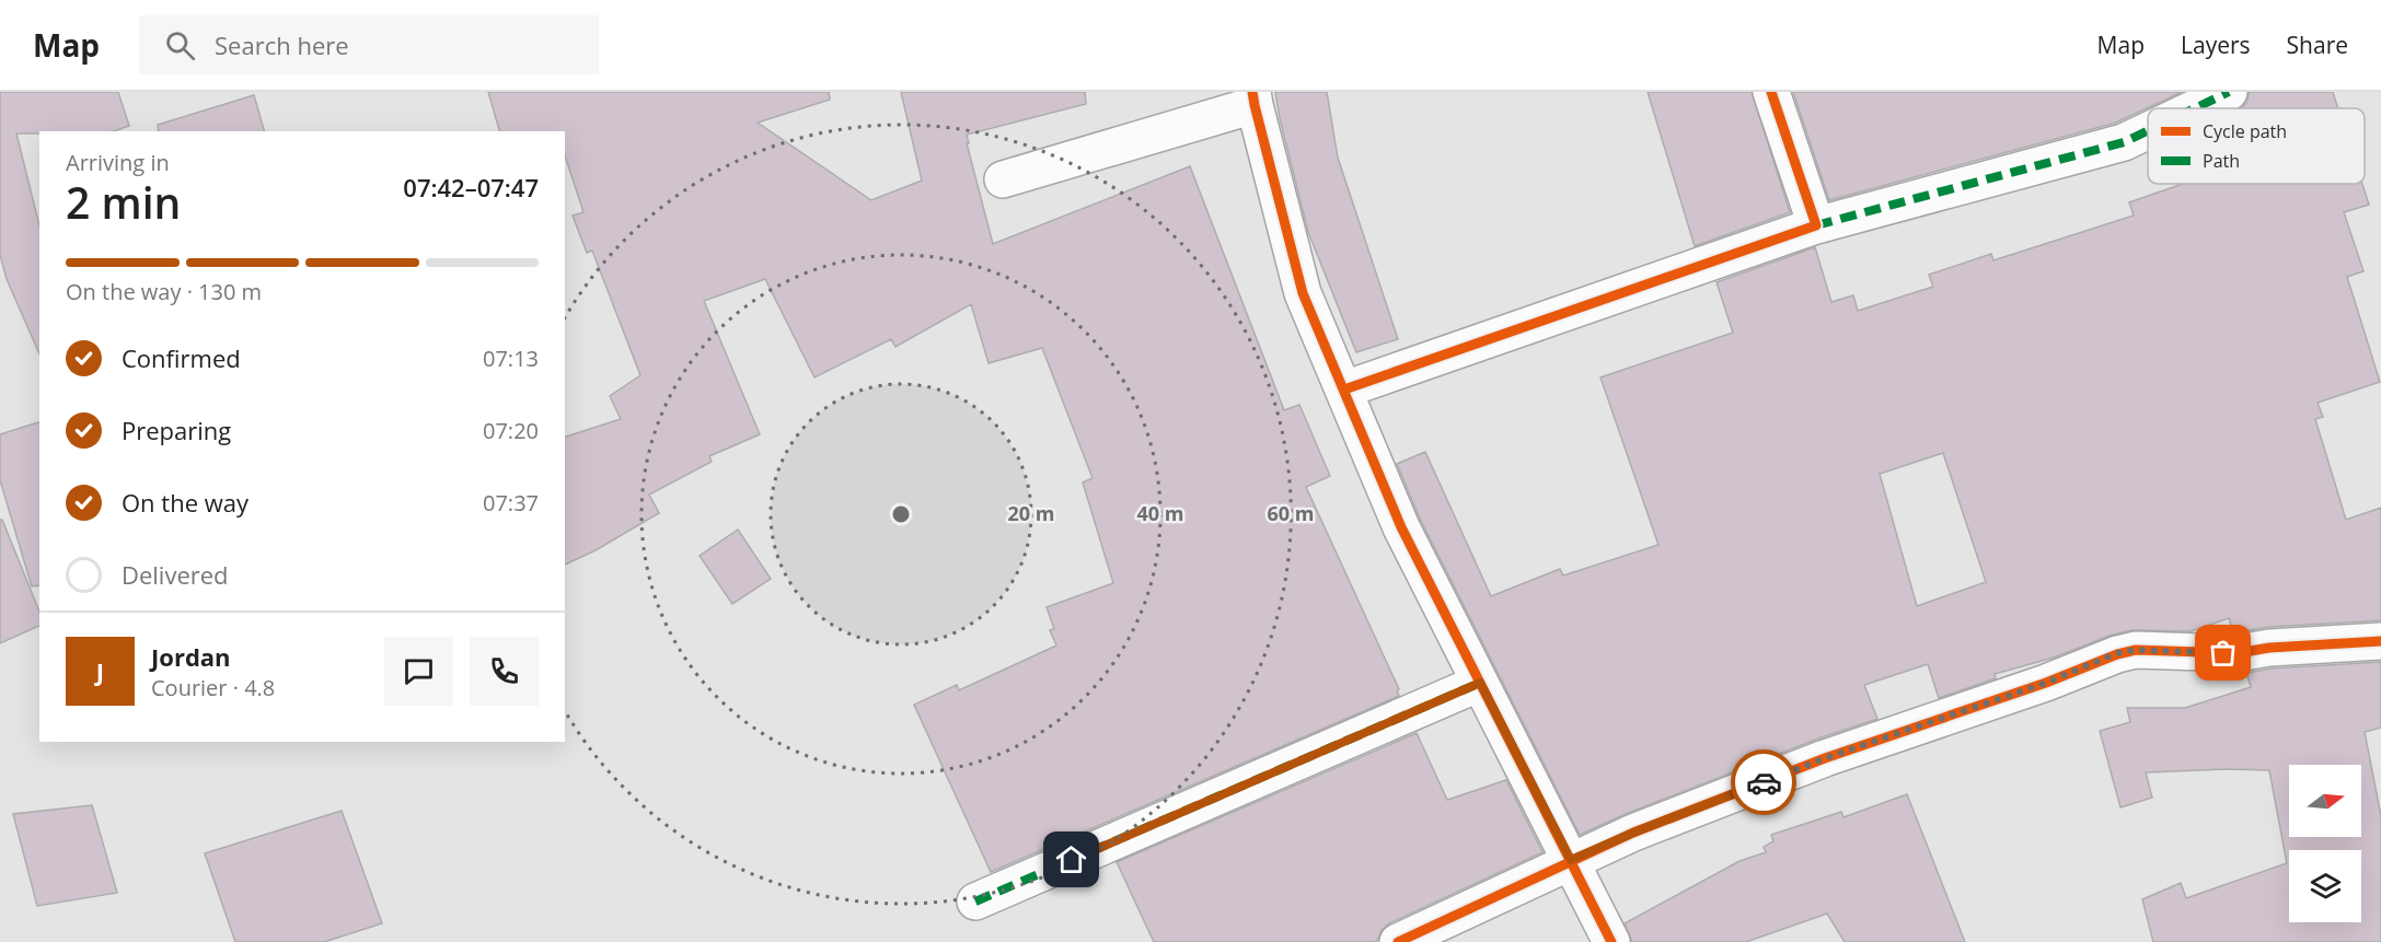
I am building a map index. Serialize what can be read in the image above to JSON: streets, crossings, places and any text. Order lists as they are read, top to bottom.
{
  "legend": ["Cycle path", "Path"],
  "north": "right",
  "page": {
    "header": "Map",
    "search": "Search here",
    "nav": ["Map", "Layers", "Share"],
    "heading": ["2 min", "Arriving in", "07:42–07:47"],
    "panel": ["Jordan", "Courier · 4.8"],
    "bar": "On the way · 130 m",
    "list": [
      ["Confirmed", "07:13"],
      ["Preparing", "07:20"],
      ["On the way", "07:37"],
      "Delivered"
    ],
    "round": "J"
  },
  "rings": ["20 m", "40 m", "60 m"]
}
